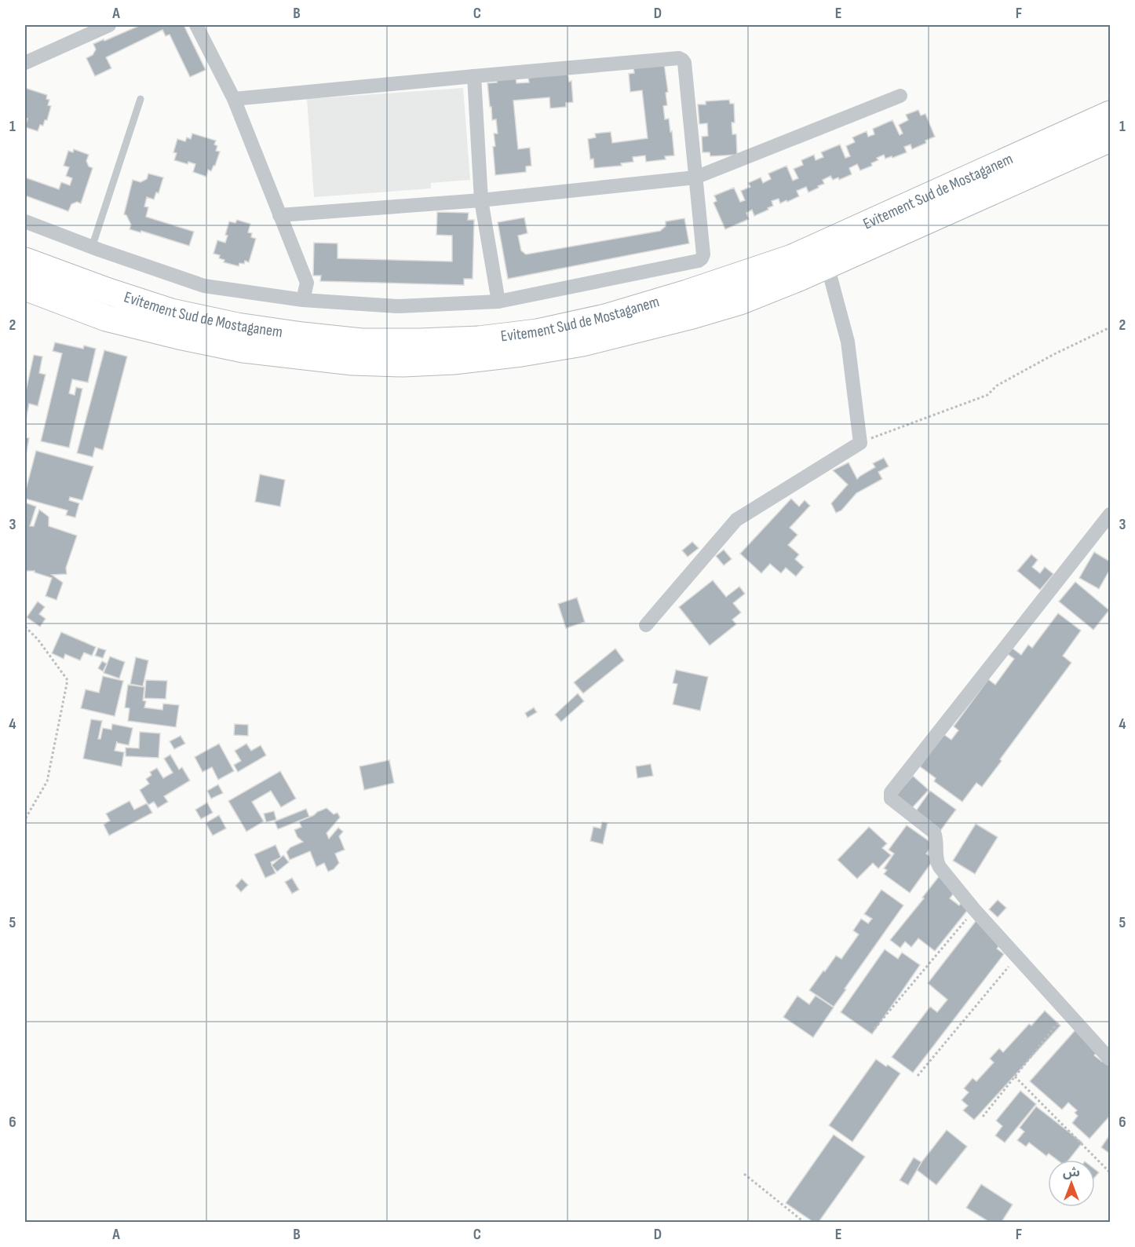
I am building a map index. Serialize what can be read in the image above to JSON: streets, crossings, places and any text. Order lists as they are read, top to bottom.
{
  "streets": {
    "highway": ["Evitement Sud de Mostaganem"]
  },
  "north": "top",
  "grid": {
    "columns": [
      "A",
      "B",
      "C",
      "D",
      "E",
      "F"
    ],
    "rows": [
      "1",
      "2",
      "3",
      "4",
      "5",
      "6"
    ]
  }
}
